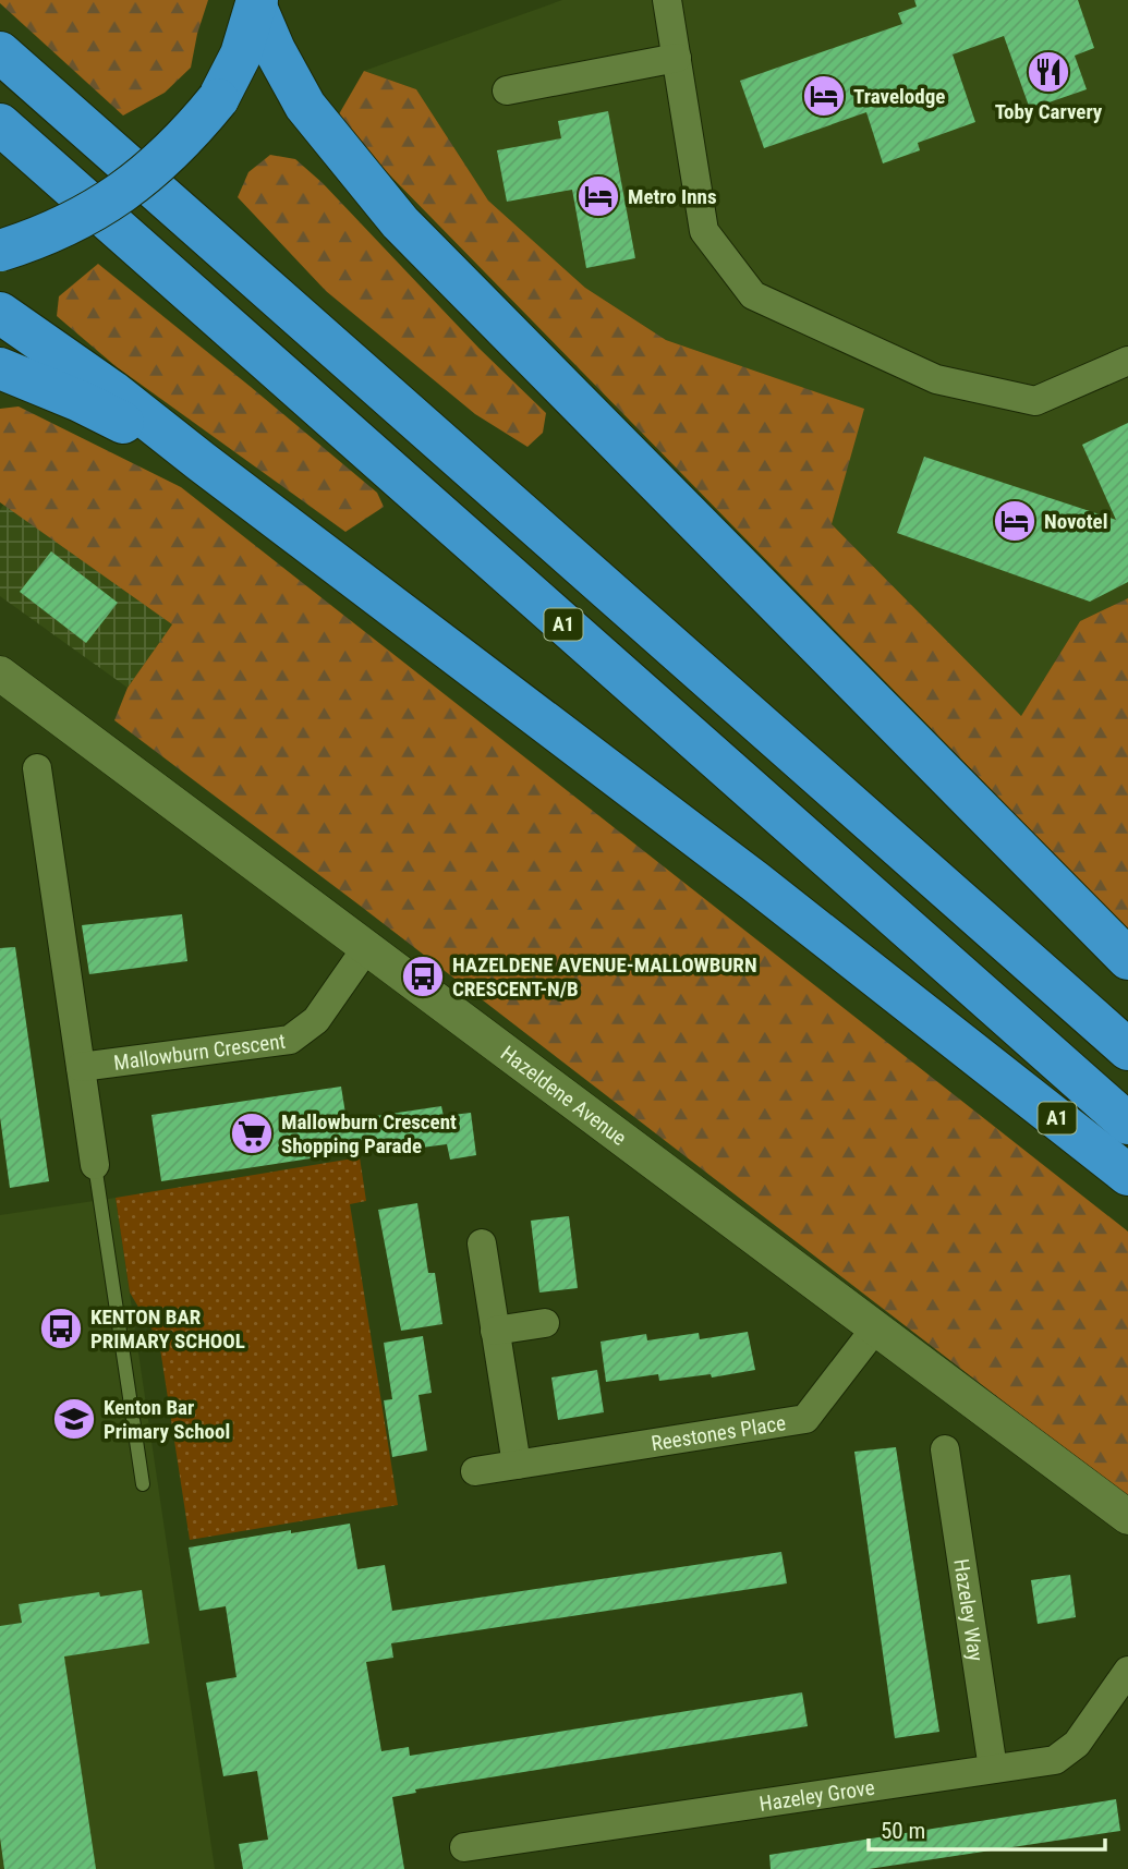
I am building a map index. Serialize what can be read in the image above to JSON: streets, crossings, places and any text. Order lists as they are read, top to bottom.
{
  "streets": {
    "highway": ["A1"],
    "street": [
      "Mallowburn Crescent",
      "Hazeldene Avenue",
      "Reestones Place",
      "Hazeley Way",
      "Hazeley Grove"
    ]
  },
  "crossings": [
    ["Mallowburn Crescent", "Hazeldene Avenue"],
    ["Hazeldene Avenue", "Reestones Place"],
    ["Hazeley Way", "Hazeley Grove"]
  ],
  "places": {
    "restaurant": ["Toby Carvery"],
    "hotel": ["Travelodge", "Metro Inns", "Novotel"],
    "bus stop": ["HAZELDENE AVENUE-MALLOWBURN CRESCENT-N/B", "KENTON BAR PRIMARY SCHOOL"],
    "supermarket": ["Mallowburn Crescent Shopping Parade"],
    "school or university": ["Kenton Bar Primary School"]
  },
  "scale_bar": "50 m"
}
